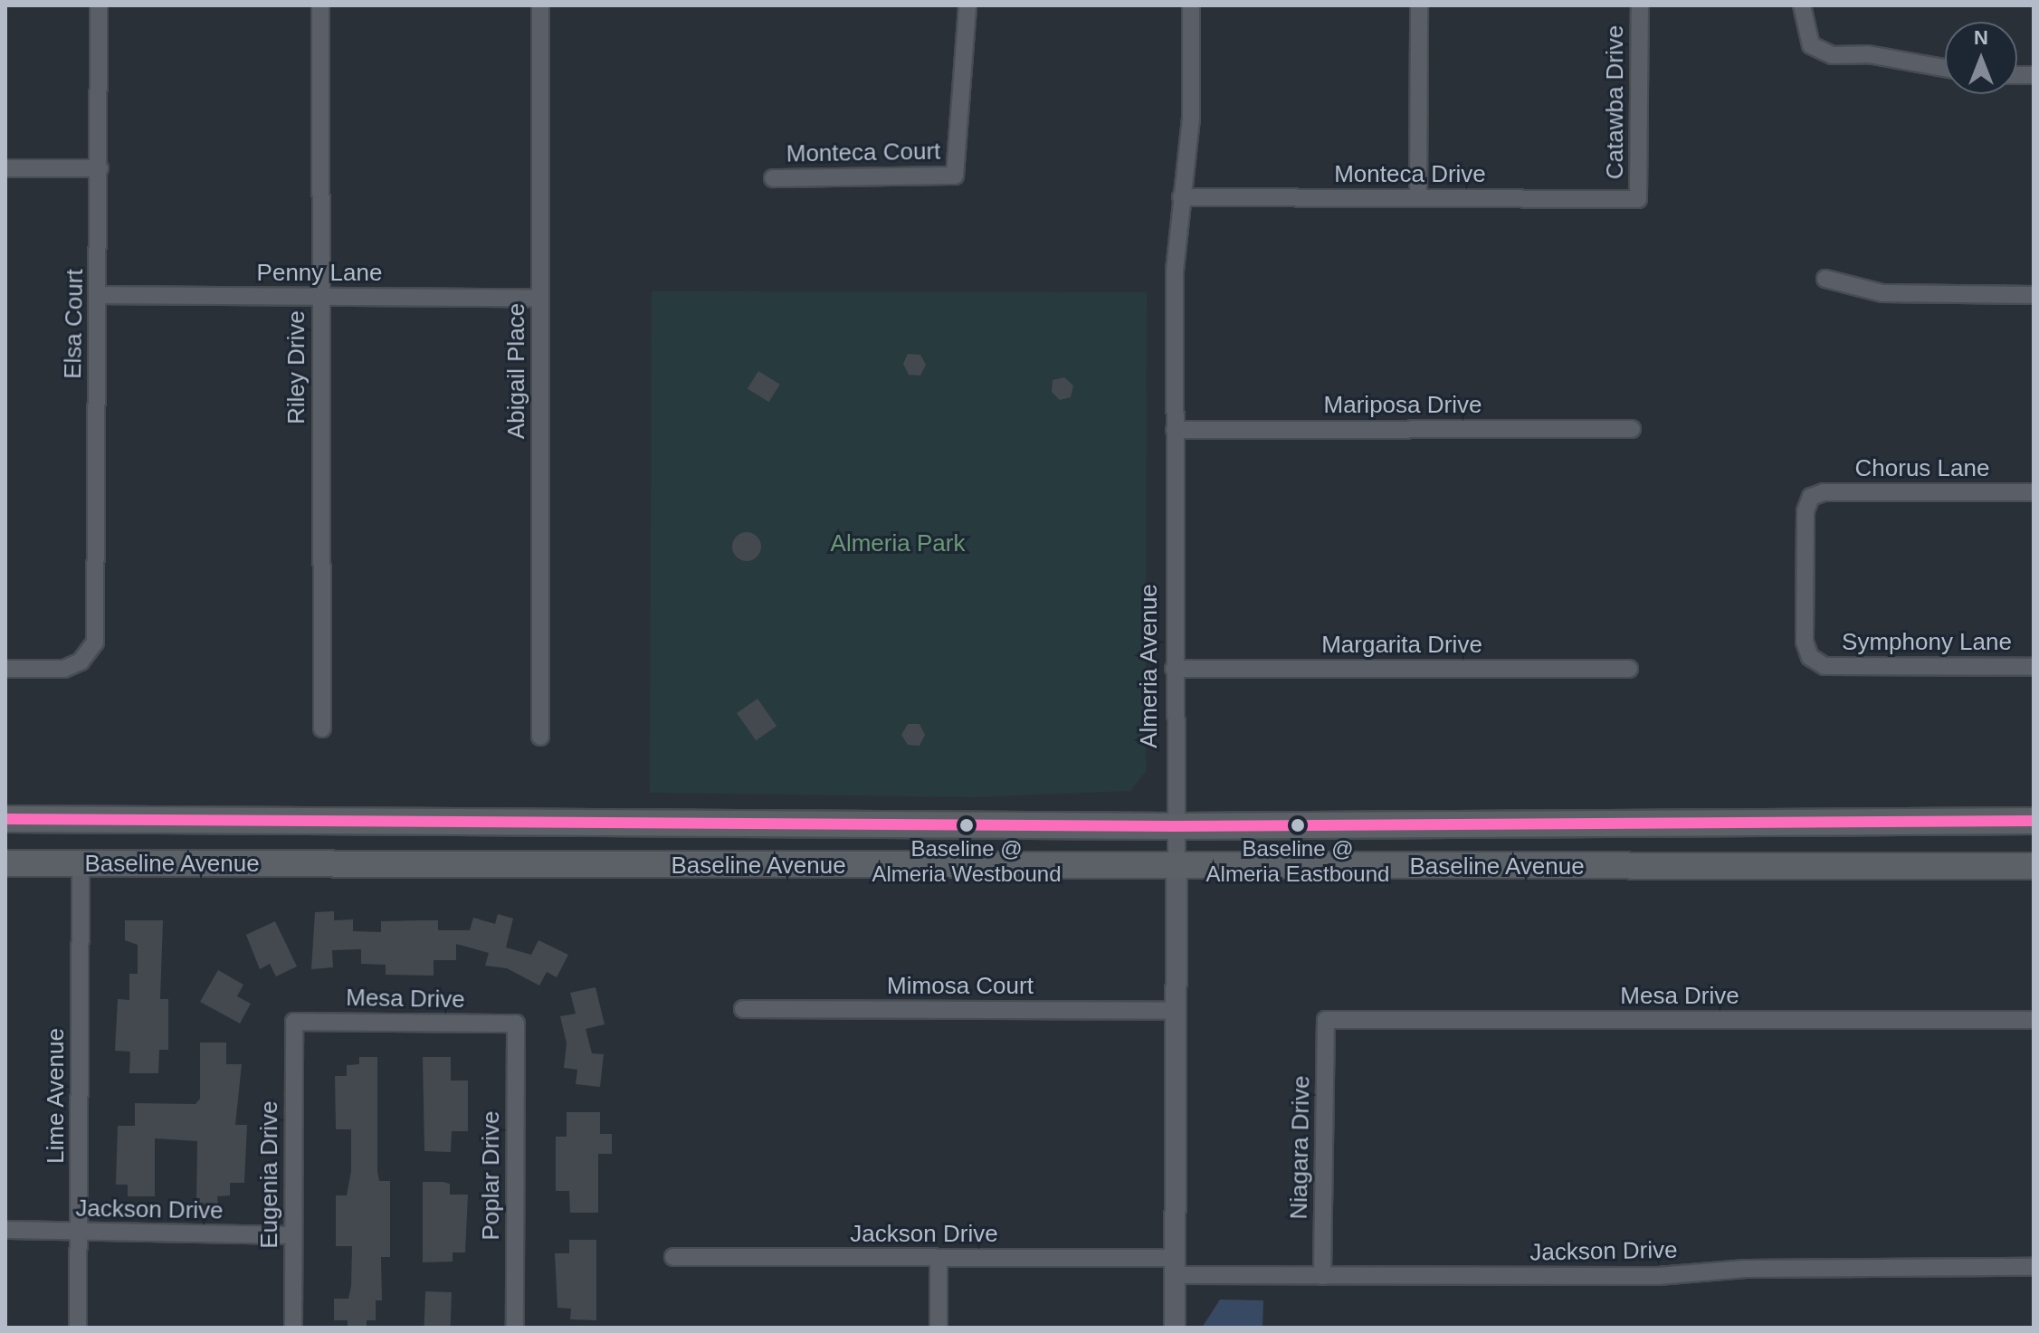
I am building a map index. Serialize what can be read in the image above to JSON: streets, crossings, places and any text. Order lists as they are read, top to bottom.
{
  "streets": {
    "main road": ["Baseline Avenue"],
    "street": [
      "Catawba Drive",
      "Monteca Court",
      "Monteca Drive",
      "Penny Lane",
      "Elsa Court",
      "Riley Drive",
      "Abigail Place",
      "Mariposa Drive",
      "Chorus Lane",
      "Symphony Lane",
      "Margarita Drive",
      "Almeria Avenue",
      "Mimosa Court",
      "Mesa Drive",
      "Lime Avenue",
      "Niagara Drive",
      "Eugenia Drive",
      "Poplar Drive",
      "Jackson Drive"
    ]
  },
  "crossings": [
    ["Catawba Drive", "Monteca Drive"],
    ["Monteca Drive", "Almeria Avenue"],
    ["Penny Lane", "Elsa Court"],
    ["Penny Lane", "Riley Drive"],
    ["Penny Lane", "Abigail Place"],
    ["Mariposa Drive", "Almeria Avenue"],
    ["Chorus Lane", "Symphony Lane"],
    ["Margarita Drive", "Almeria Avenue"],
    ["Almeria Avenue", "Baseline Avenue"],
    ["Almeria Avenue", "Mimosa Court"],
    ["Almeria Avenue", "Jackson Drive"],
    ["Baseline Avenue", "Lime Avenue"],
    ["Mesa Drive", "Niagara Drive"],
    ["Mesa Drive", "Eugenia Drive"],
    ["Mesa Drive", "Poplar Drive"],
    ["Lime Avenue", "Jackson Drive"],
    ["Niagara Drive", "Jackson Drive"],
    ["Eugenia Drive", "Jackson Drive"]
  ],
  "parks": ["Almeria Park"],
  "places": ["Baseline @ Almeria Westbound", "Baseline @ Almeria Eastbound"],
  "north": "top"
}
